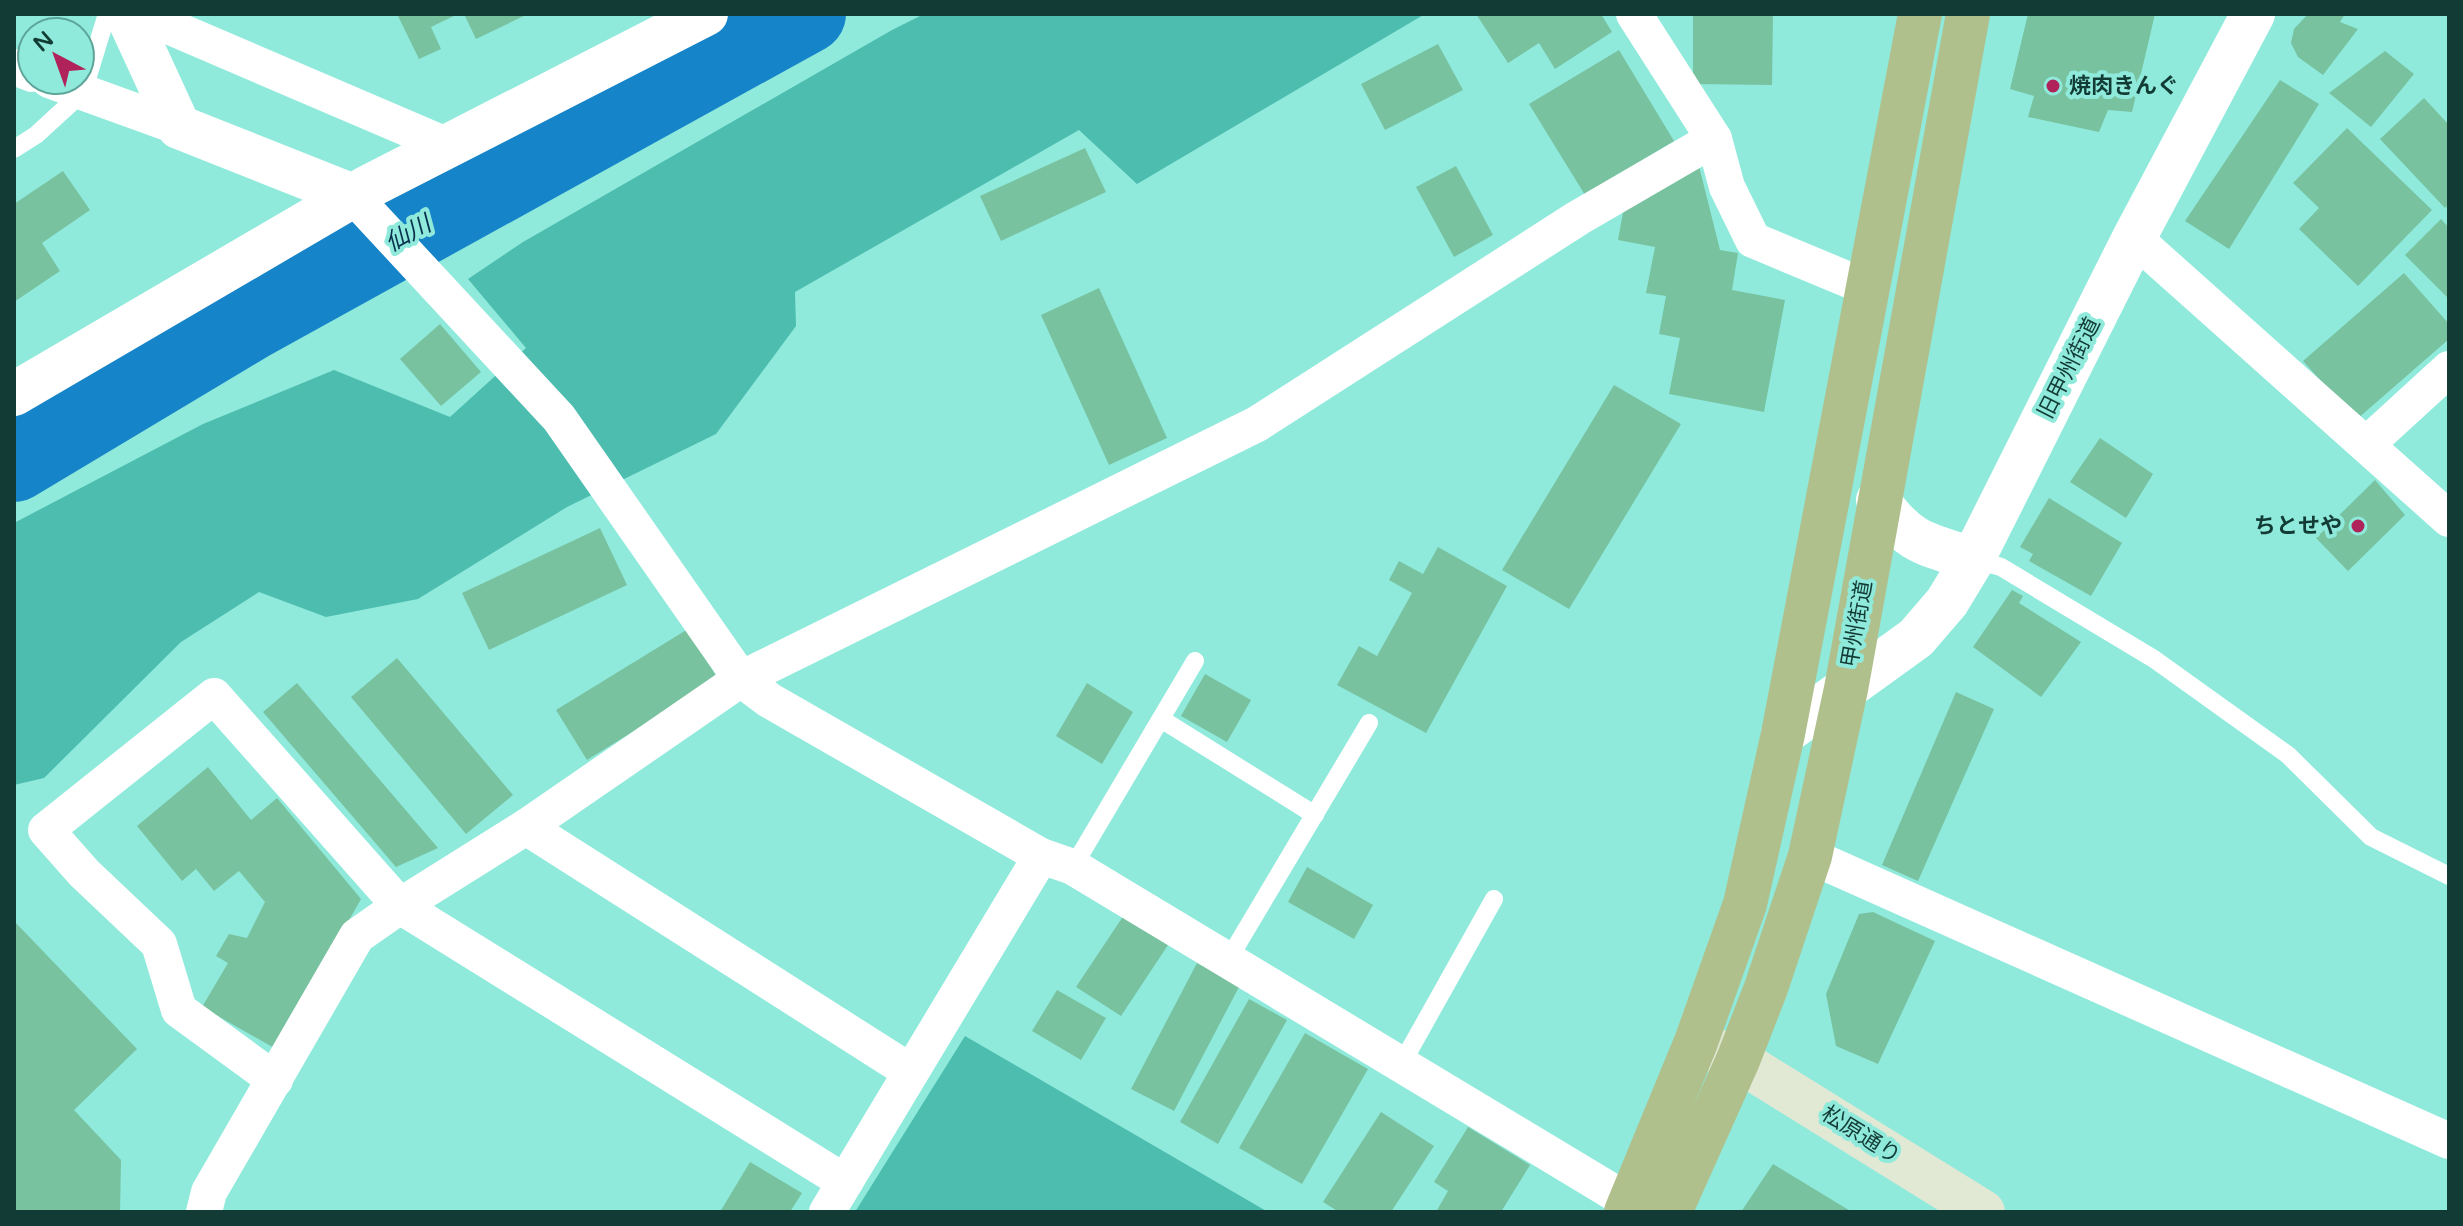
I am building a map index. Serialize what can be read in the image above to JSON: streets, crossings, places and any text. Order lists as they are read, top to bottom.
{
  "streets": {
    "highway": ["甲州街道"],
    "main road": ["松原通り"],
    "street": ["旧甲州街道"]
  },
  "crossings": [
    ["旧甲州街道", "甲州街道"],
    ["甲州街道", "松原通り"]
  ],
  "water": ["仙川"],
  "places": ["焼肉きんぐ", "ちとせや"],
  "north": "top left"
}
